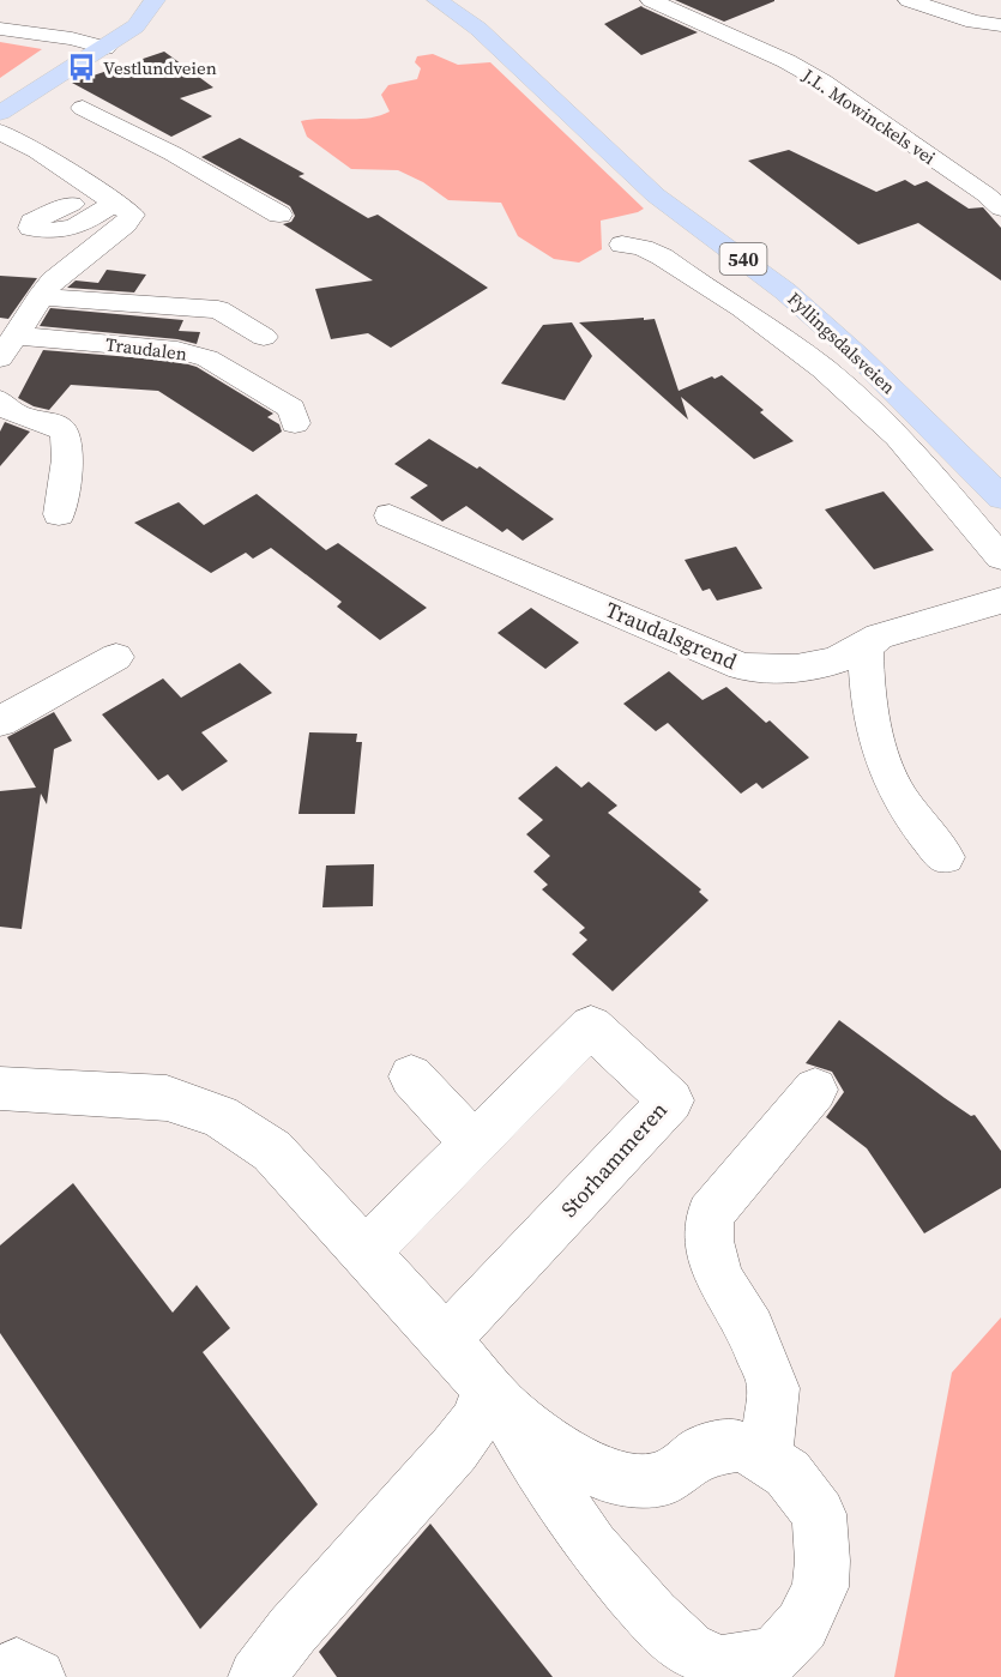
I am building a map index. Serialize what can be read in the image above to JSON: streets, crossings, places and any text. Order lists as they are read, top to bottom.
{
  "streets": {
    "main road": ["540", "Fyllingsdalsveien"],
    "street": [
      "J.L. Mowinckels vei",
      "Traudalen",
      "Traudalsgrend",
      "Storhammeren"
    ]
  },
  "places": {
    "bus stop": ["Vestlundveien"]
  }
}
